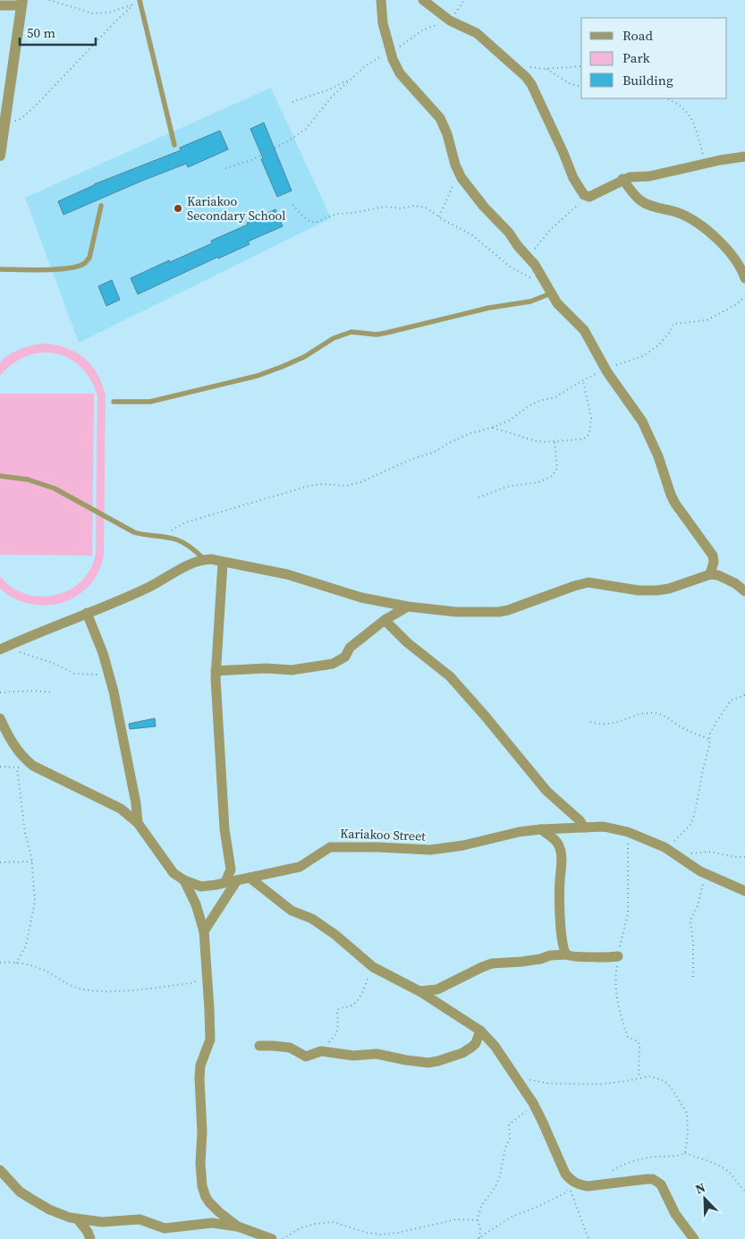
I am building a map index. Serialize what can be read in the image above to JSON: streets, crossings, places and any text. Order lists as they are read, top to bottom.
{
  "streets": {
    "street": ["Kariakoo Street"]
  },
  "places": ["Kariakoo Secondary School"],
  "legend": ["Road", "Park", "Building"],
  "scale_bar": "50 m",
  "north": "top left"
}
